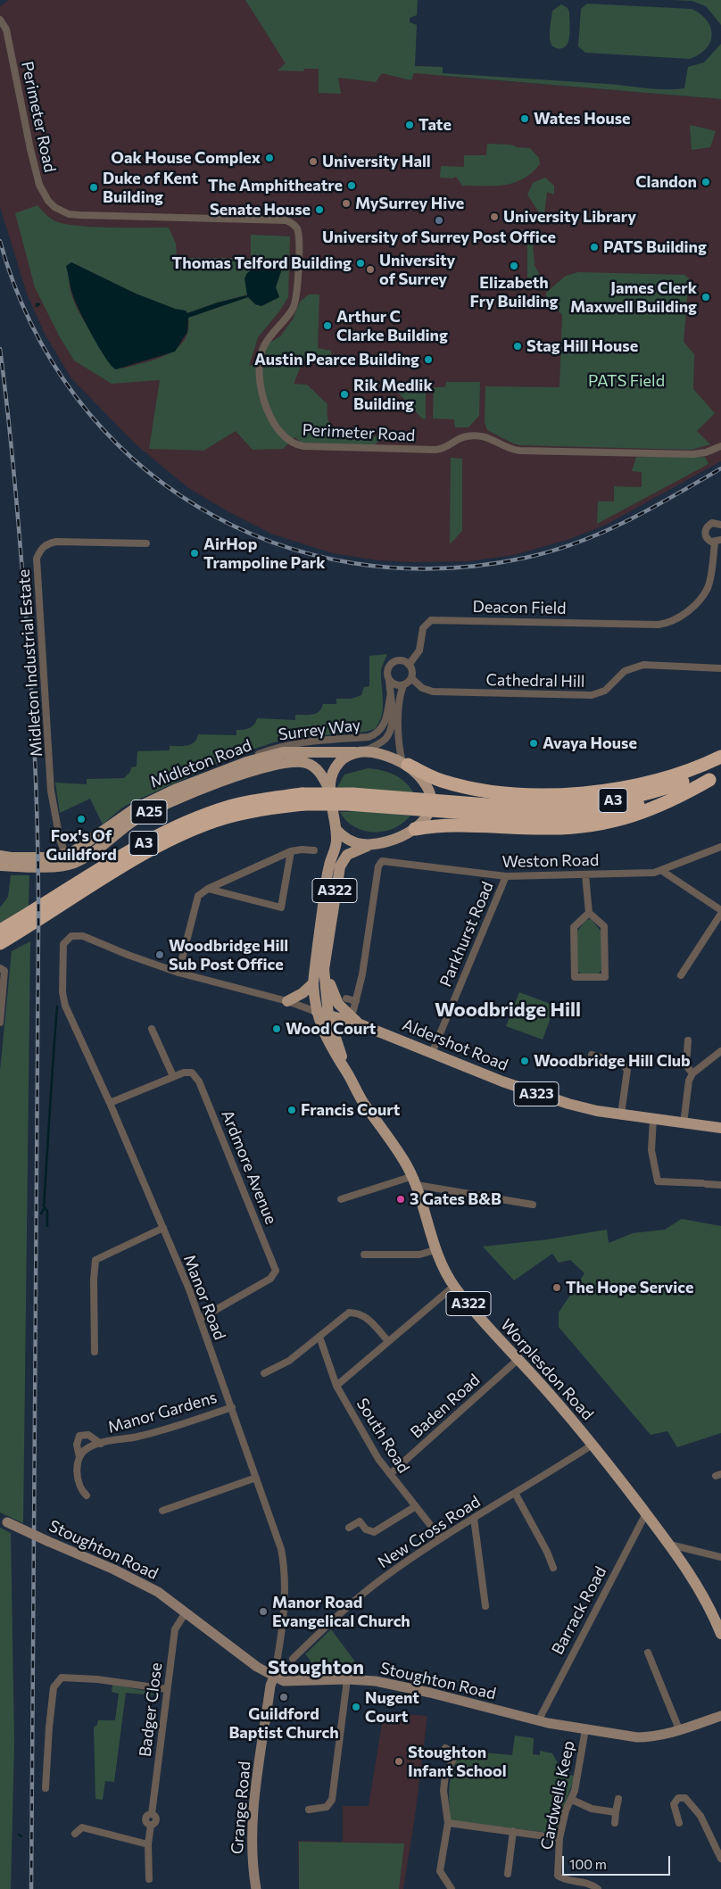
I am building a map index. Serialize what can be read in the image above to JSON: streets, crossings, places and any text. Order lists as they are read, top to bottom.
{
  "streets": {
    "highway": ["A3"],
    "main road": [
      "Midleton Road",
      "A25",
      "A322",
      "Aldershot Road",
      "A323",
      "Worplesdon Road"
    ],
    "street": [
      "Perimeter Road",
      "Deacon Field",
      "Midleton Industrial Estate",
      "Cathedral Hill",
      "Surrey Way",
      "Weston Road",
      "Parkhurst Road",
      "Ardmore Avenue",
      "Manor Road",
      "Baden Road",
      "Manor Gardens",
      "South Road",
      "New Cross Road",
      "Stoughton Road",
      "Barrack Road",
      "Badger Close",
      "Cardwells Keep",
      "Grange Road"
    ]
  },
  "crossings": [
    ["Deacon Field", "Cathedral Hill"],
    ["Deacon Field", "Surrey Way"],
    ["Midleton Industrial Estate", "Midleton Road"],
    ["Cathedral Hill", "Surrey Way"],
    ["Surrey Way", "Midleton Road"],
    ["Surrey Way", "Worplesdon Road"],
    ["Midleton Road", "A25"],
    ["Midleton Road", "Worplesdon Road"],
    ["Weston Road", "Parkhurst Road"],
    ["Parkhurst Road", "Aldershot Road"],
    ["Ardmore Avenue", "Manor Road"],
    ["Manor Road", "Manor Gardens"],
    ["Manor Road", "Stoughton Road"],
    ["Manor Road", "Grange Road"],
    ["Worplesdon Road", "Baden Road"],
    ["Worplesdon Road", "New Cross Road"],
    ["Worplesdon Road", "Barrack Road"],
    ["Baden Road", "South Road"],
    ["South Road", "New Cross Road"],
    ["Stoughton Road", "Barrack Road"],
    ["Stoughton Road", "Badger Close"],
    ["Stoughton Road", "Cardwells Keep"],
    ["Stoughton Road", "Grange Road"]
  ],
  "districts": ["Woodbridge Hill", "Stoughton"],
  "parks": ["PATS Field"],
  "places": [
    "Wates House",
    "Tate",
    "Oak House Complex",
    "University Hall",
    "Clandon",
    "The Amphitheatre",
    "Duke of Kent Building",
    "MySurrey Hive",
    "Senate House",
    "University Library",
    "University of Surrey Post Office",
    "PATS Building",
    "Thomas Telford Building",
    "Elizabeth Fry Building",
    "University of Surrey",
    "James Clerk Maxwell Building",
    "Arthur C Clarke Building",
    "Stag Hill House",
    "Austin Pearce Building",
    "Rik Medlik Building",
    "AirHop Trampoline Park",
    "Avaya House",
    "Fox's Of Guildford",
    "Woodbridge Hill Sub Post Office",
    "Wood Court",
    "Woodbridge Hill Club",
    "Francis Court",
    "3 Gates B&B",
    "The Hope Service",
    "Manor Road Evangelical Church",
    "Guildford Baptist Church",
    "Nugent Court",
    "Stoughton Infant School"
  ],
  "scale_bar": "100 m"
}
